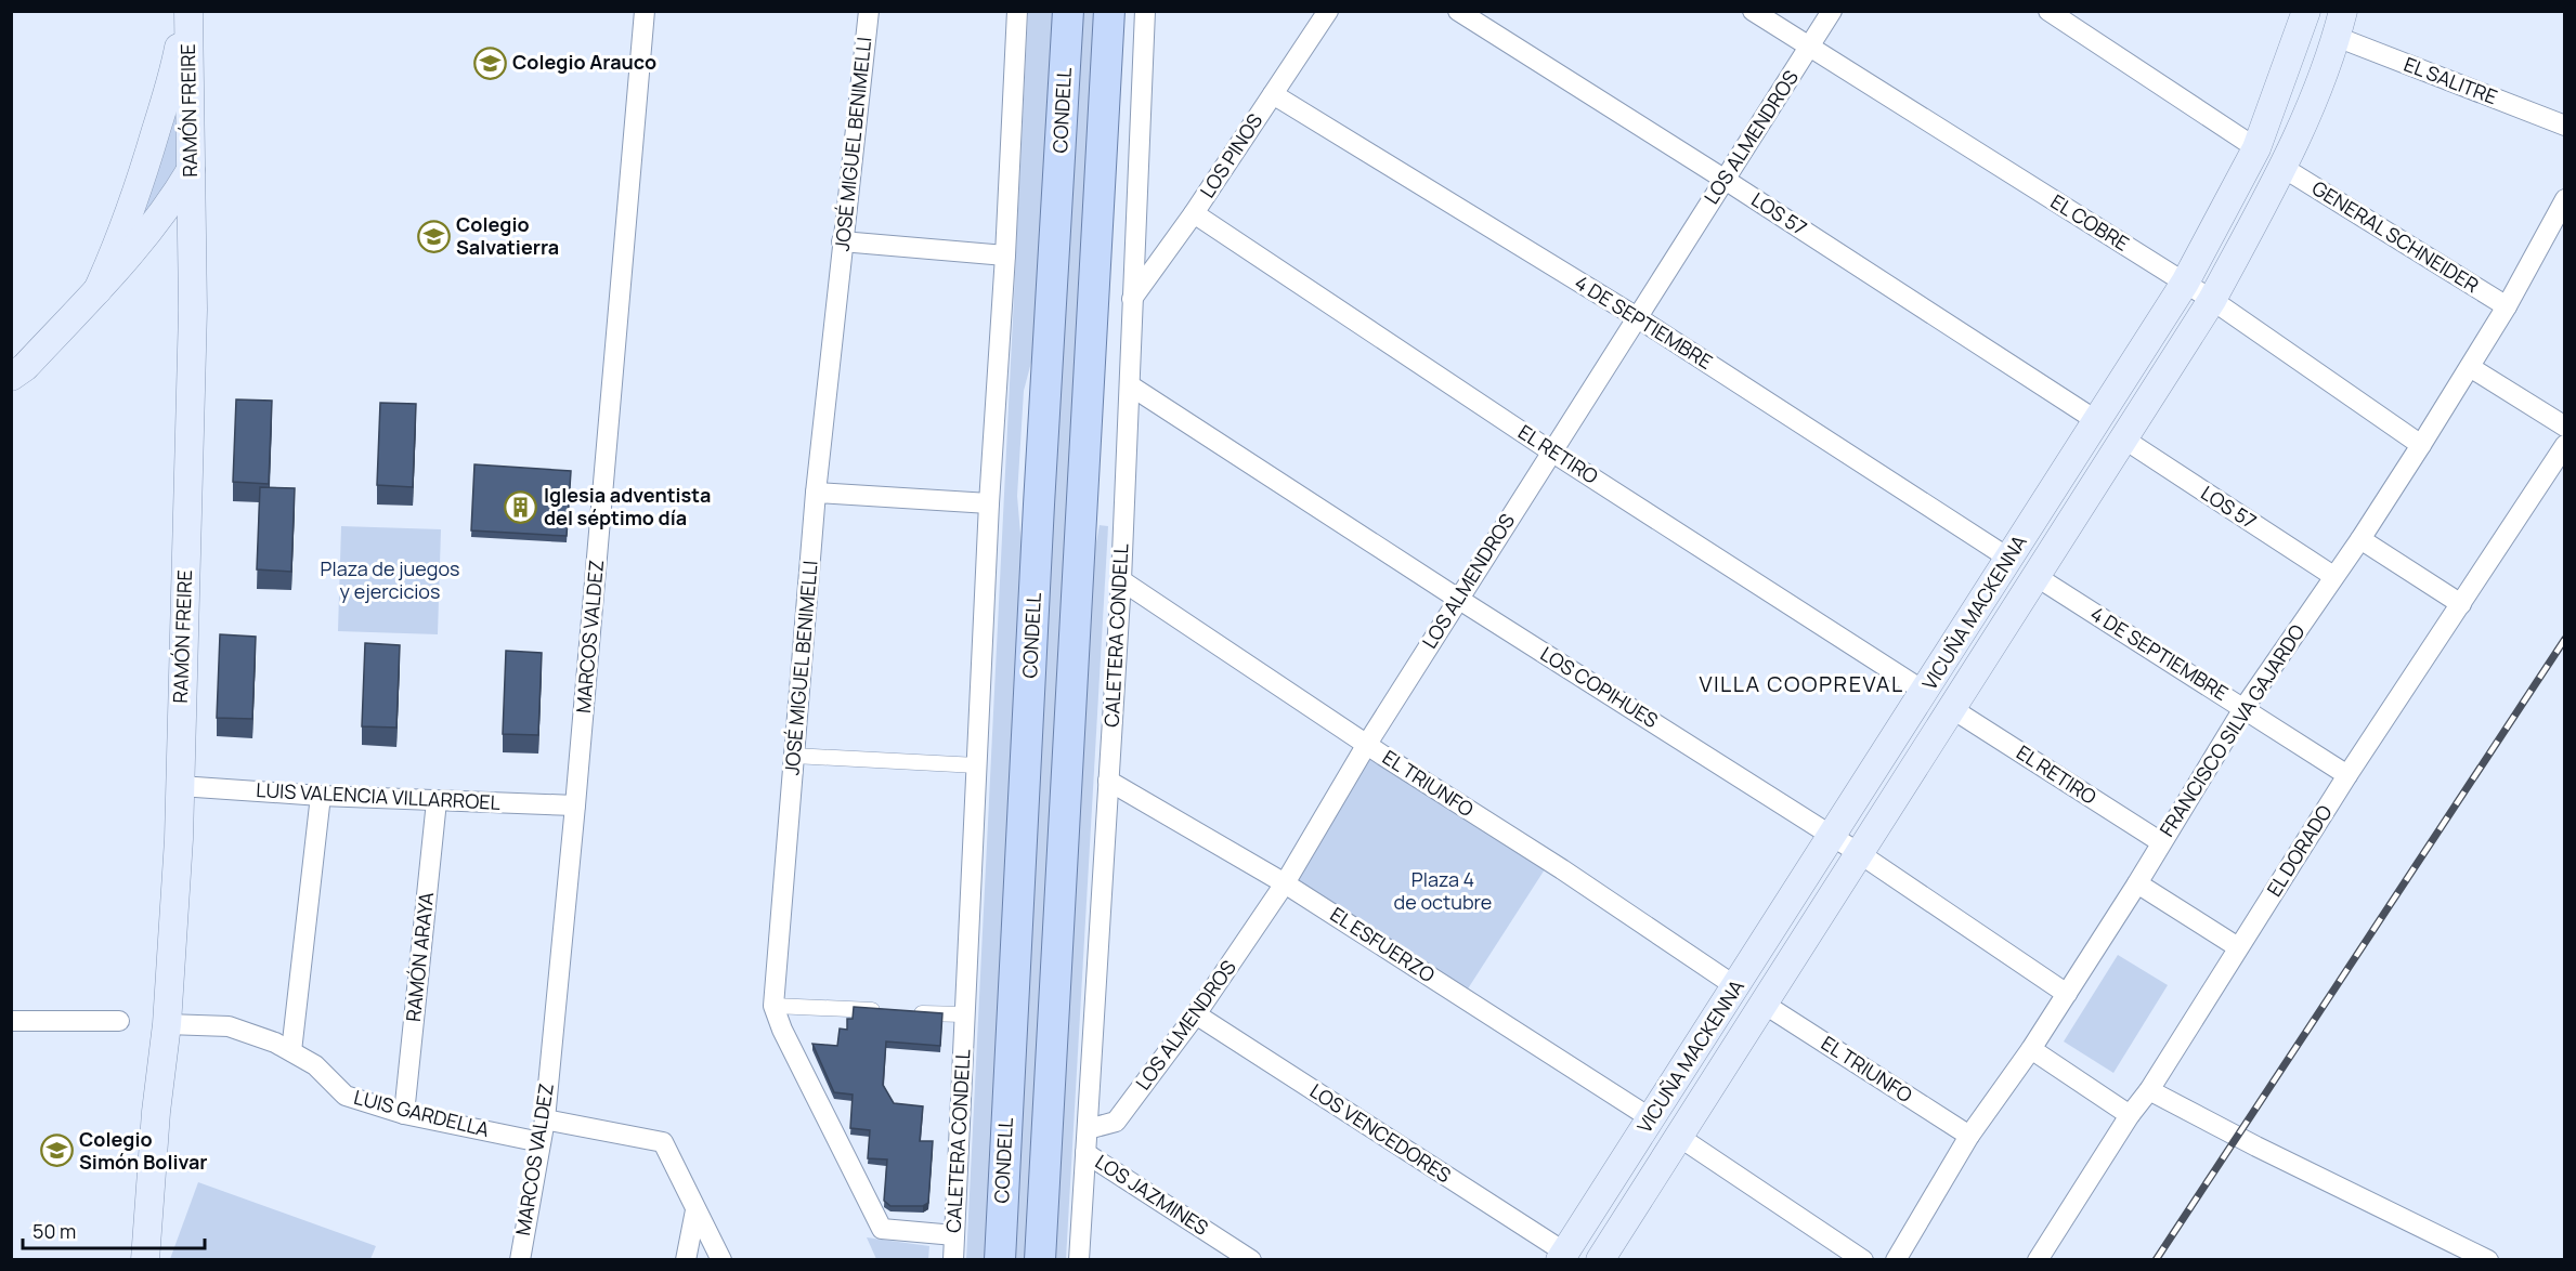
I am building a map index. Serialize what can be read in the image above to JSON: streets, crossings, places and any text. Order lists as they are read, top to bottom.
{
  "streets": {
    "main road": ["RAMÓN FREIRE", "CONDELL", "VICUÑA MACKENNA"],
    "street": [
      "EL SALITRE",
      "LOS ALMENDROS",
      "JOSÉ MIGUEL BENIMELLI",
      "LOS PINOS",
      "LOS 57",
      "EL COBRE",
      "GENERAL SCHNEIDER",
      "4 DE SEPTIEMBRE",
      "EL RETIRO",
      "CALETERA CONDELL",
      "MARCOS VALDEZ",
      "LOS COPIHUES",
      "FRANCISCO SILVA GAJARDO",
      "EL TRIUNFO",
      "LUIS VALENCIA VILLARROEL",
      "EL DORADO",
      "EL ESFUERZO",
      "RAMÓN ARAYA",
      "LUIS GARDELLA",
      "LOS VENCEDORES",
      "LOS JAZMINES"
    ]
  },
  "crossings": [
    ["EL SALITRE", "VICUÑA MACKENNA"],
    ["RAMÓN FREIRE", "LUIS VALENCIA VILLARROEL"],
    ["RAMÓN FREIRE", "LUIS GARDELLA"],
    ["LOS ALMENDROS", "LOS 57"],
    ["LOS ALMENDROS", "EL COBRE"],
    ["LOS ALMENDROS", "4 DE SEPTIEMBRE"],
    ["LOS ALMENDROS", "EL RETIRO"],
    ["LOS ALMENDROS", "CALETERA CONDELL"],
    ["LOS ALMENDROS", "LOS COPIHUES"],
    ["LOS ALMENDROS", "EL TRIUNFO"],
    ["LOS ALMENDROS", "EL ESFUERZO"],
    ["LOS ALMENDROS", "LOS VENCEDORES"],
    ["JOSÉ MIGUEL BENIMELLI", "CALETERA CONDELL"],
    ["LOS PINOS", "4 DE SEPTIEMBRE"],
    ["LOS PINOS", "EL RETIRO"],
    ["LOS PINOS", "CALETERA CONDELL"],
    ["LOS 57", "VICUÑA MACKENNA"],
    ["LOS 57", "FRANCISCO SILVA GAJARDO"],
    ["EL COBRE", "VICUÑA MACKENNA"],
    ["EL COBRE", "FRANCISCO SILVA GAJARDO"],
    ["GENERAL SCHNEIDER", "VICUÑA MACKENNA"],
    ["GENERAL SCHNEIDER", "FRANCISCO SILVA GAJARDO"],
    ["4 DE SEPTIEMBRE", "VICUÑA MACKENNA"],
    ["4 DE SEPTIEMBRE", "FRANCISCO SILVA GAJARDO"],
    ["4 DE SEPTIEMBRE", "EL DORADO"],
    ["EL RETIRO", "VICUÑA MACKENNA"],
    ["EL RETIRO", "FRANCISCO SILVA GAJARDO"],
    ["VICUÑA MACKENNA", "LOS COPIHUES"],
    ["VICUÑA MACKENNA", "EL TRIUNFO"],
    ["VICUÑA MACKENNA", "EL ESFUERZO"],
    ["VICUÑA MACKENNA", "LOS VENCEDORES"],
    ["CALETERA CONDELL", "LOS COPIHUES"],
    ["CALETERA CONDELL", "EL TRIUNFO"],
    ["CALETERA CONDELL", "EL ESFUERZO"],
    ["CALETERA CONDELL", "LOS JAZMINES"],
    ["MARCOS VALDEZ", "LUIS VALENCIA VILLARROEL"],
    ["MARCOS VALDEZ", "LUIS GARDELLA"],
    ["LOS COPIHUES", "FRANCISCO SILVA GAJARDO"],
    ["FRANCISCO SILVA GAJARDO", "EL TRIUNFO"],
    ["LUIS VALENCIA VILLARROEL", "RAMÓN ARAYA"],
    ["RAMÓN ARAYA", "LUIS GARDELLA"]
  ],
  "districts": ["VILLA COOPREVAL"],
  "parks": ["Plaza de juegos y ejercicios", "Plaza 4 de octubre"],
  "places": {
    "school or university": ["Colegio Arauco", "Colegio Salvatierra", "Colegio Simón Bolivar"],
    "building": ["Iglesia adventista del séptimo día"]
  },
  "scale_bar": "50 m"
}
